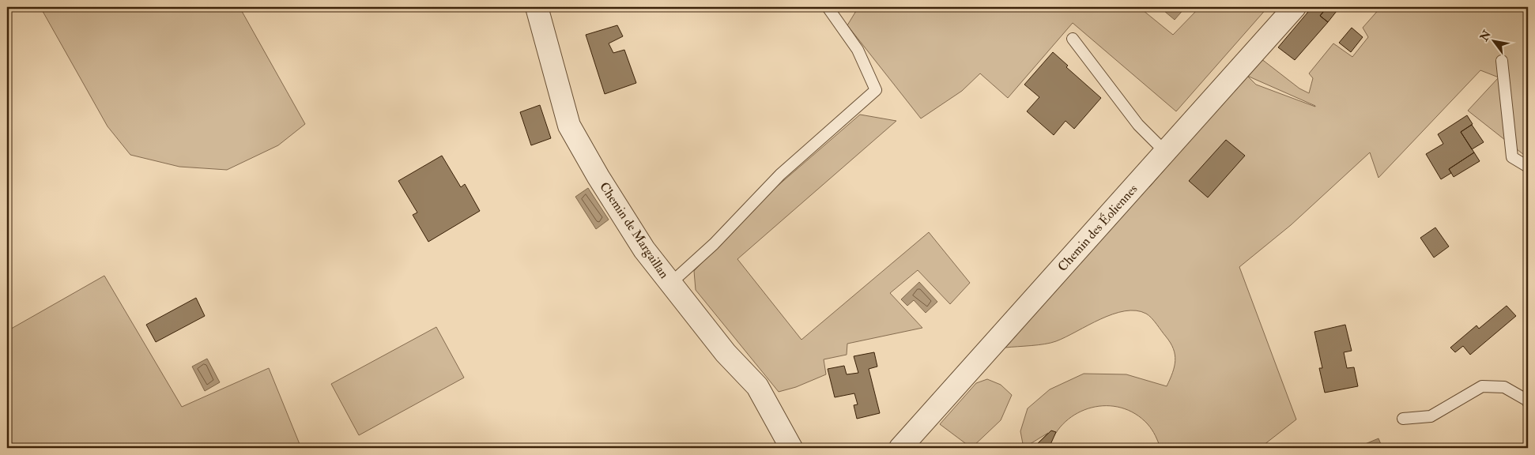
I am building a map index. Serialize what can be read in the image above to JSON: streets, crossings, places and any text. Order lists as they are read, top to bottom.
{
  "streets": {
    "street": ["Chemin des Éoliennes", "Chemin de Margaillan"]
  },
  "north": "top left"
}
